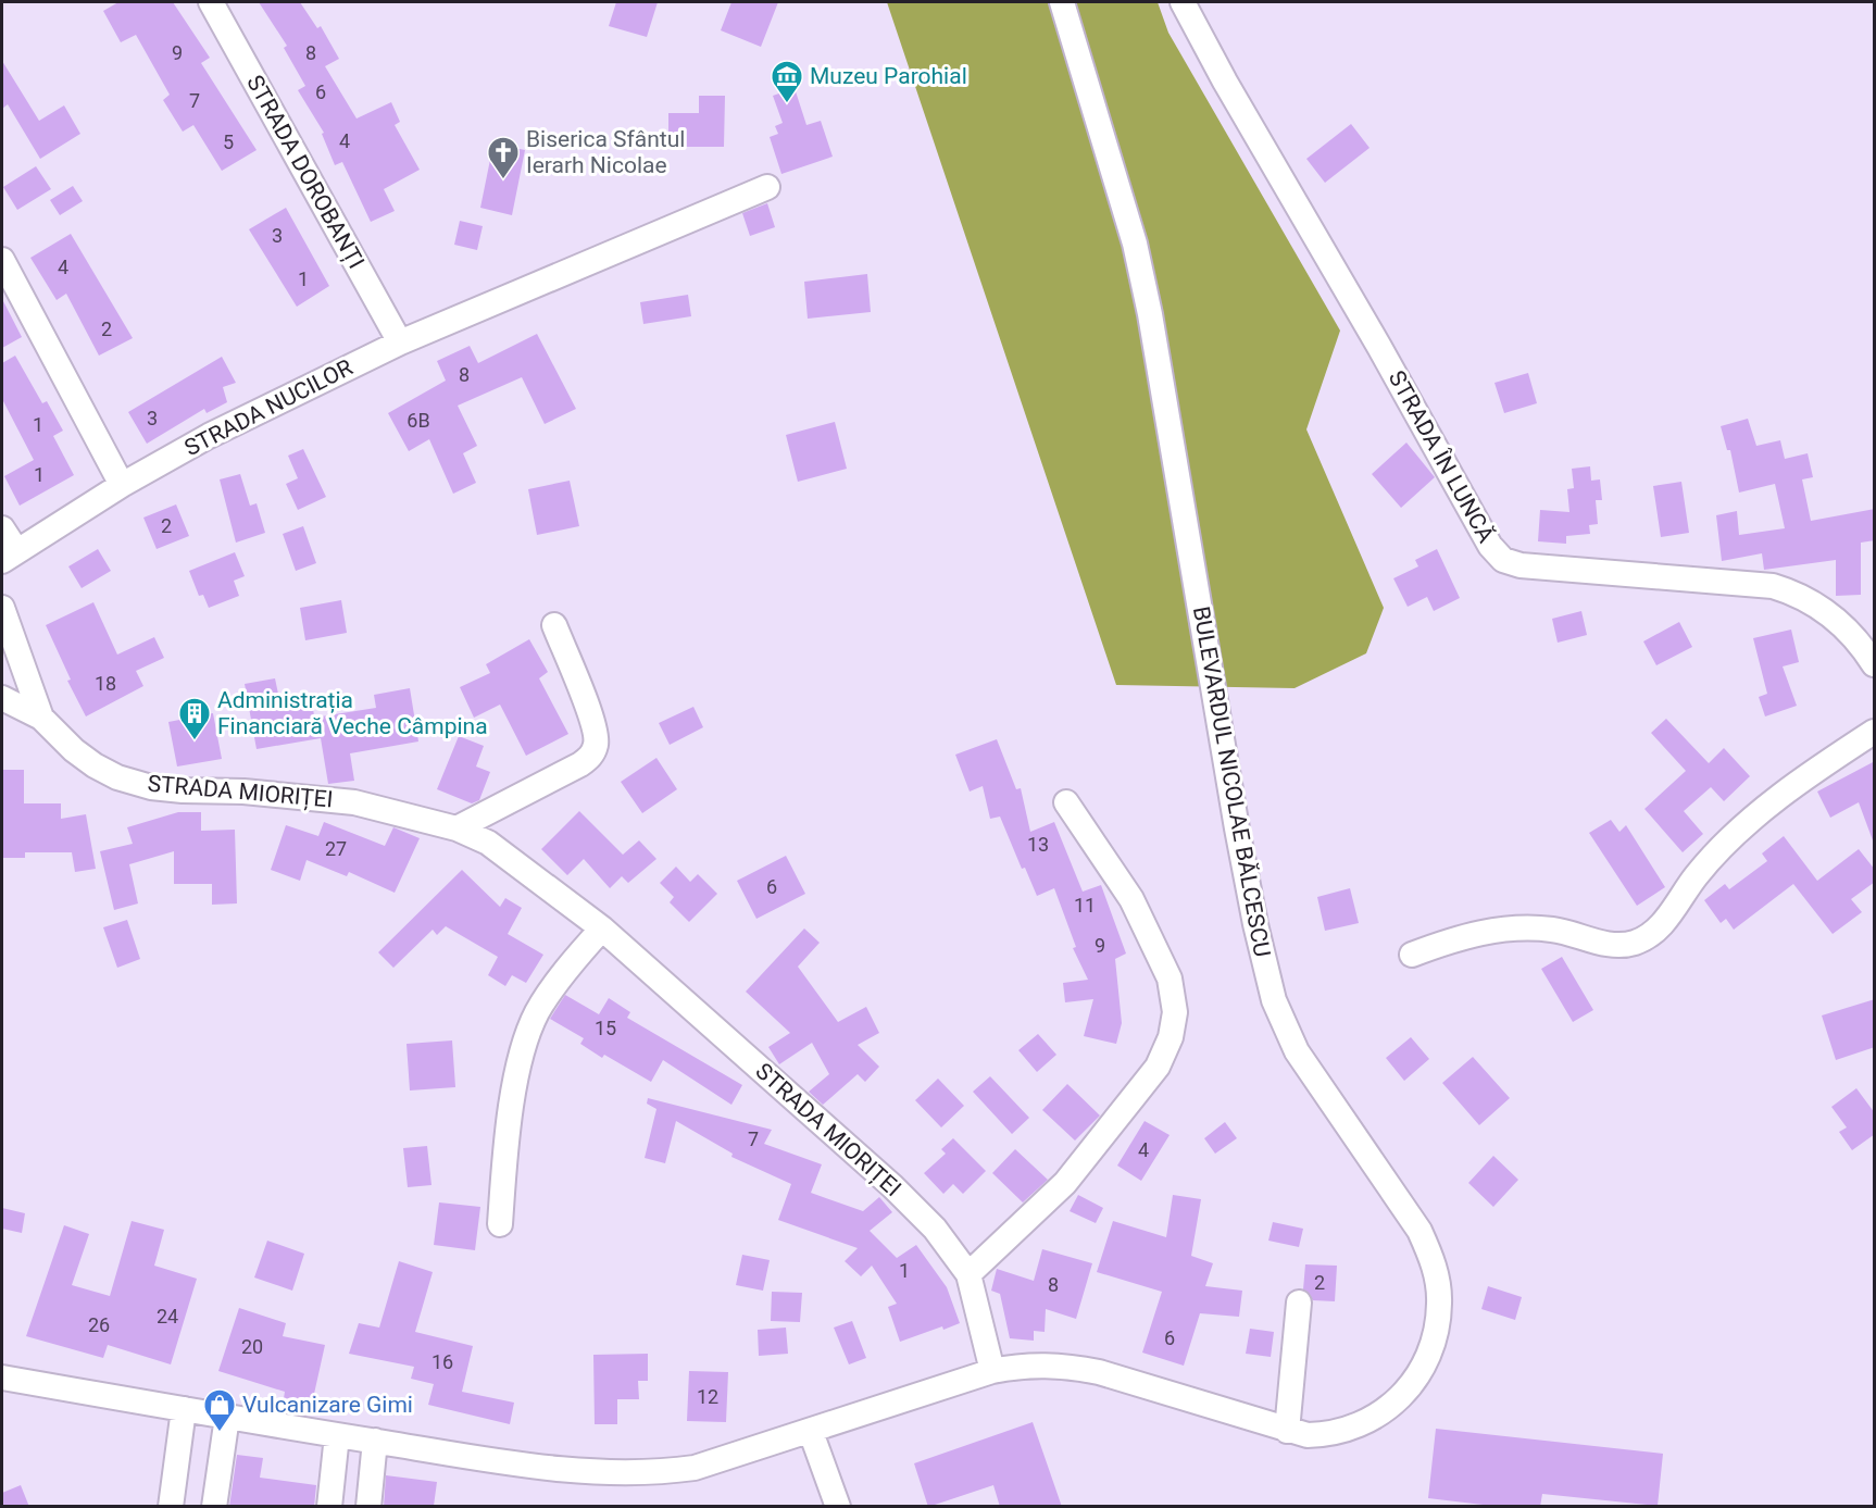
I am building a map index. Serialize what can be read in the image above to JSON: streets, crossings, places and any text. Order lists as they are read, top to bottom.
{
  "streets": {
    "street": [
      "STRADA DOROBANȚI",
      "STRADA NUCILOR",
      "STRADA ÎN LUNCĂ",
      "BULEVARDUL NICOLAE BĂLCESCU",
      "STRADA MIORIȚEI"
    ]
  },
  "crossings": [
    ["STRADA DOROBANȚI", "STRADA NUCILOR"],
    ["BULEVARDUL NICOLAE BĂLCESCU", "STRADA MIORIȚEI"]
  ],
  "places": {
    "museum": ["Muzeu Parohial"],
    "church": ["Biserica Sfântul Ierarh Nicolae"],
    "building": ["Administrația Financiară Veche Câmpina"],
    "shop": ["Vulcanizare Gimi"]
  },
  "house_numbers": [
    "9",
    "8",
    "6",
    "7",
    "4",
    "5",
    "3",
    "4",
    "1",
    "2",
    "8",
    "3",
    "6B",
    "1",
    "1",
    "2",
    "18",
    "13",
    "27",
    "6",
    "11",
    "9",
    "15",
    "7",
    "4",
    "1",
    "2",
    "8",
    "24",
    "26",
    "6",
    "20",
    "16",
    "12"
  ]
}
